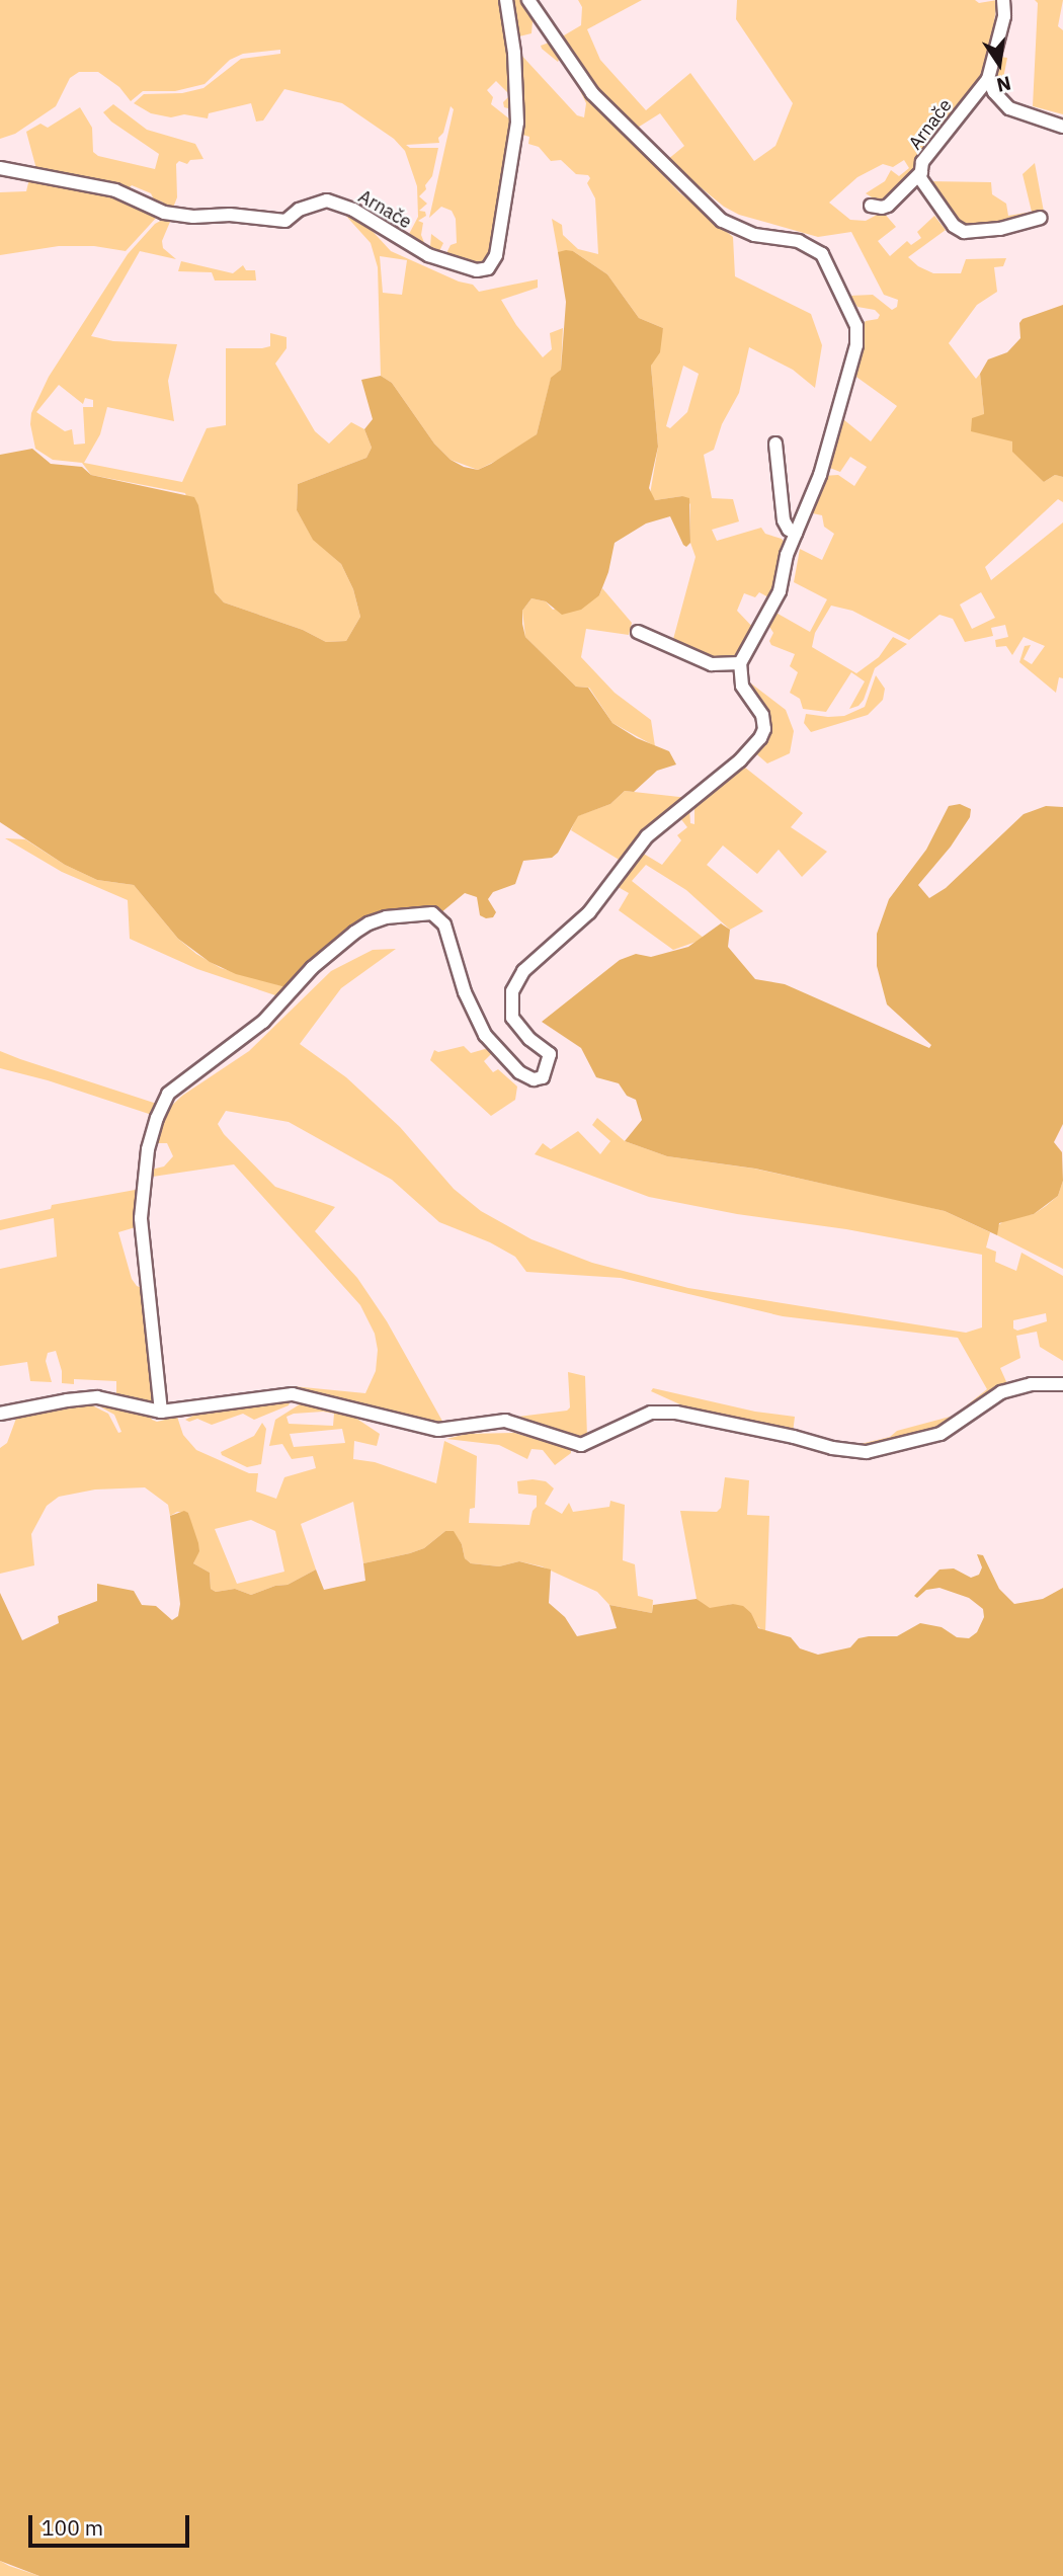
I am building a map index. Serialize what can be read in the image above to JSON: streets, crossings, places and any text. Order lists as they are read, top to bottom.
{
  "streets": {
    "street": ["Arnače"]
  },
  "scale_bar": "100 m",
  "north": "bottom"
}
